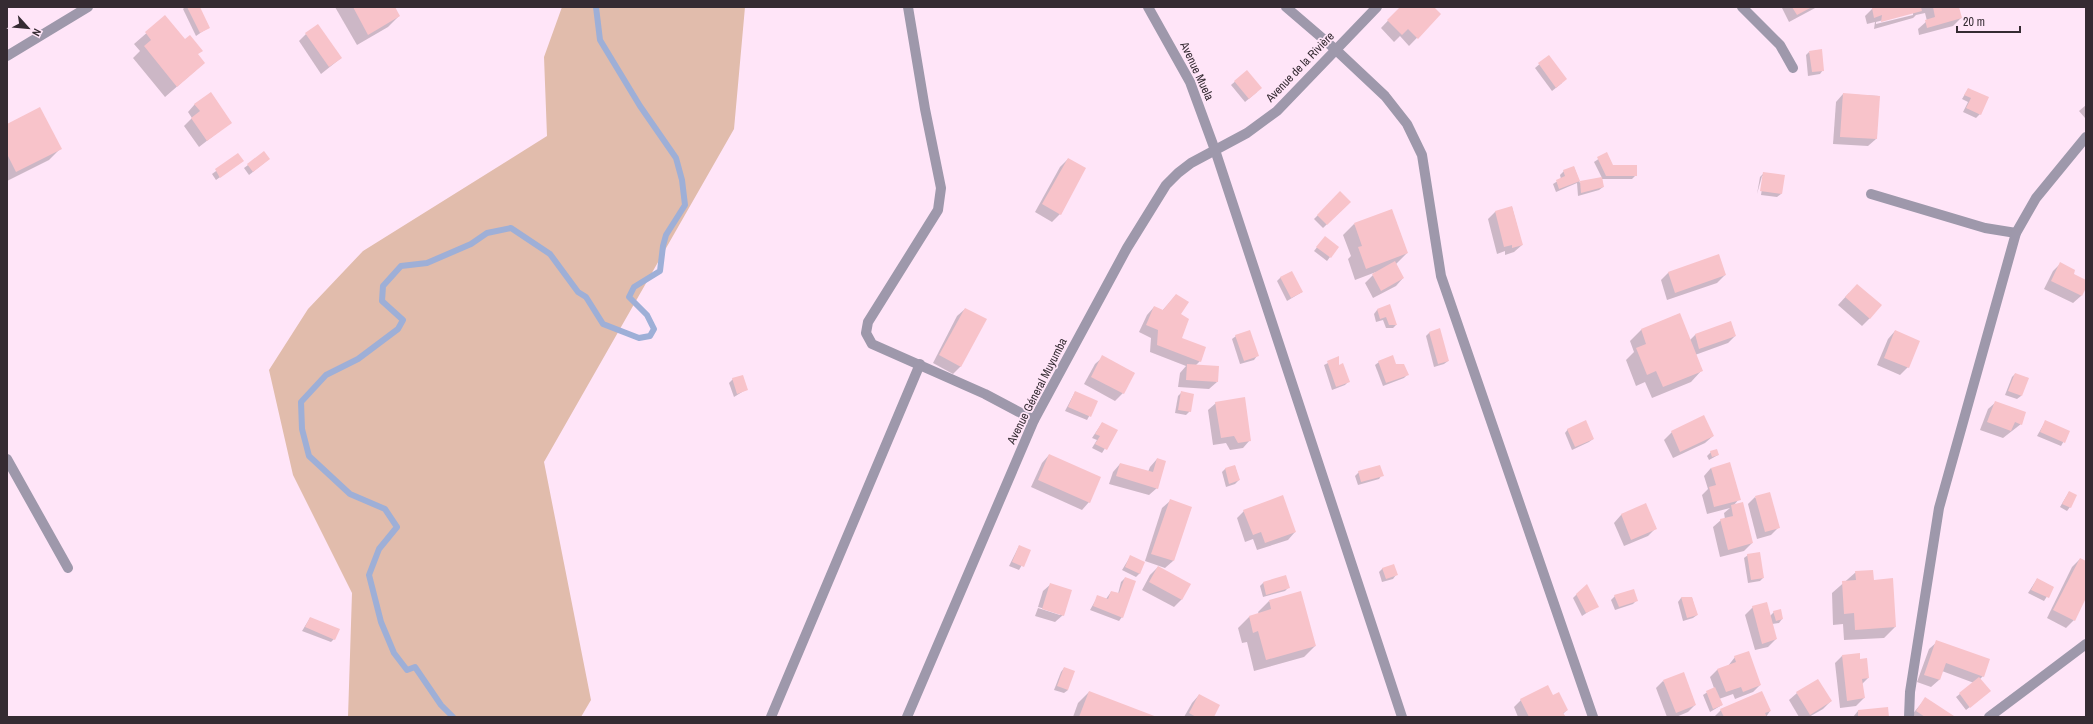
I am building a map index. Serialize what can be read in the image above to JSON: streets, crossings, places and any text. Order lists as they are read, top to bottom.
{
  "streets": {
    "street": ["Avenue de la Rivière", "Avenue Muela", "Avenue Géneral Muyumba"]
  },
  "crossings": [
    ["Avenue de la Rivière", "Avenue Muela"],
    ["Avenue de la Rivière", "Avenue Géneral Muyumba"],
    ["Avenue Muela", "Avenue Géneral Muyumba"]
  ],
  "scale_bar": "20 m",
  "north": "bottom right"
}
